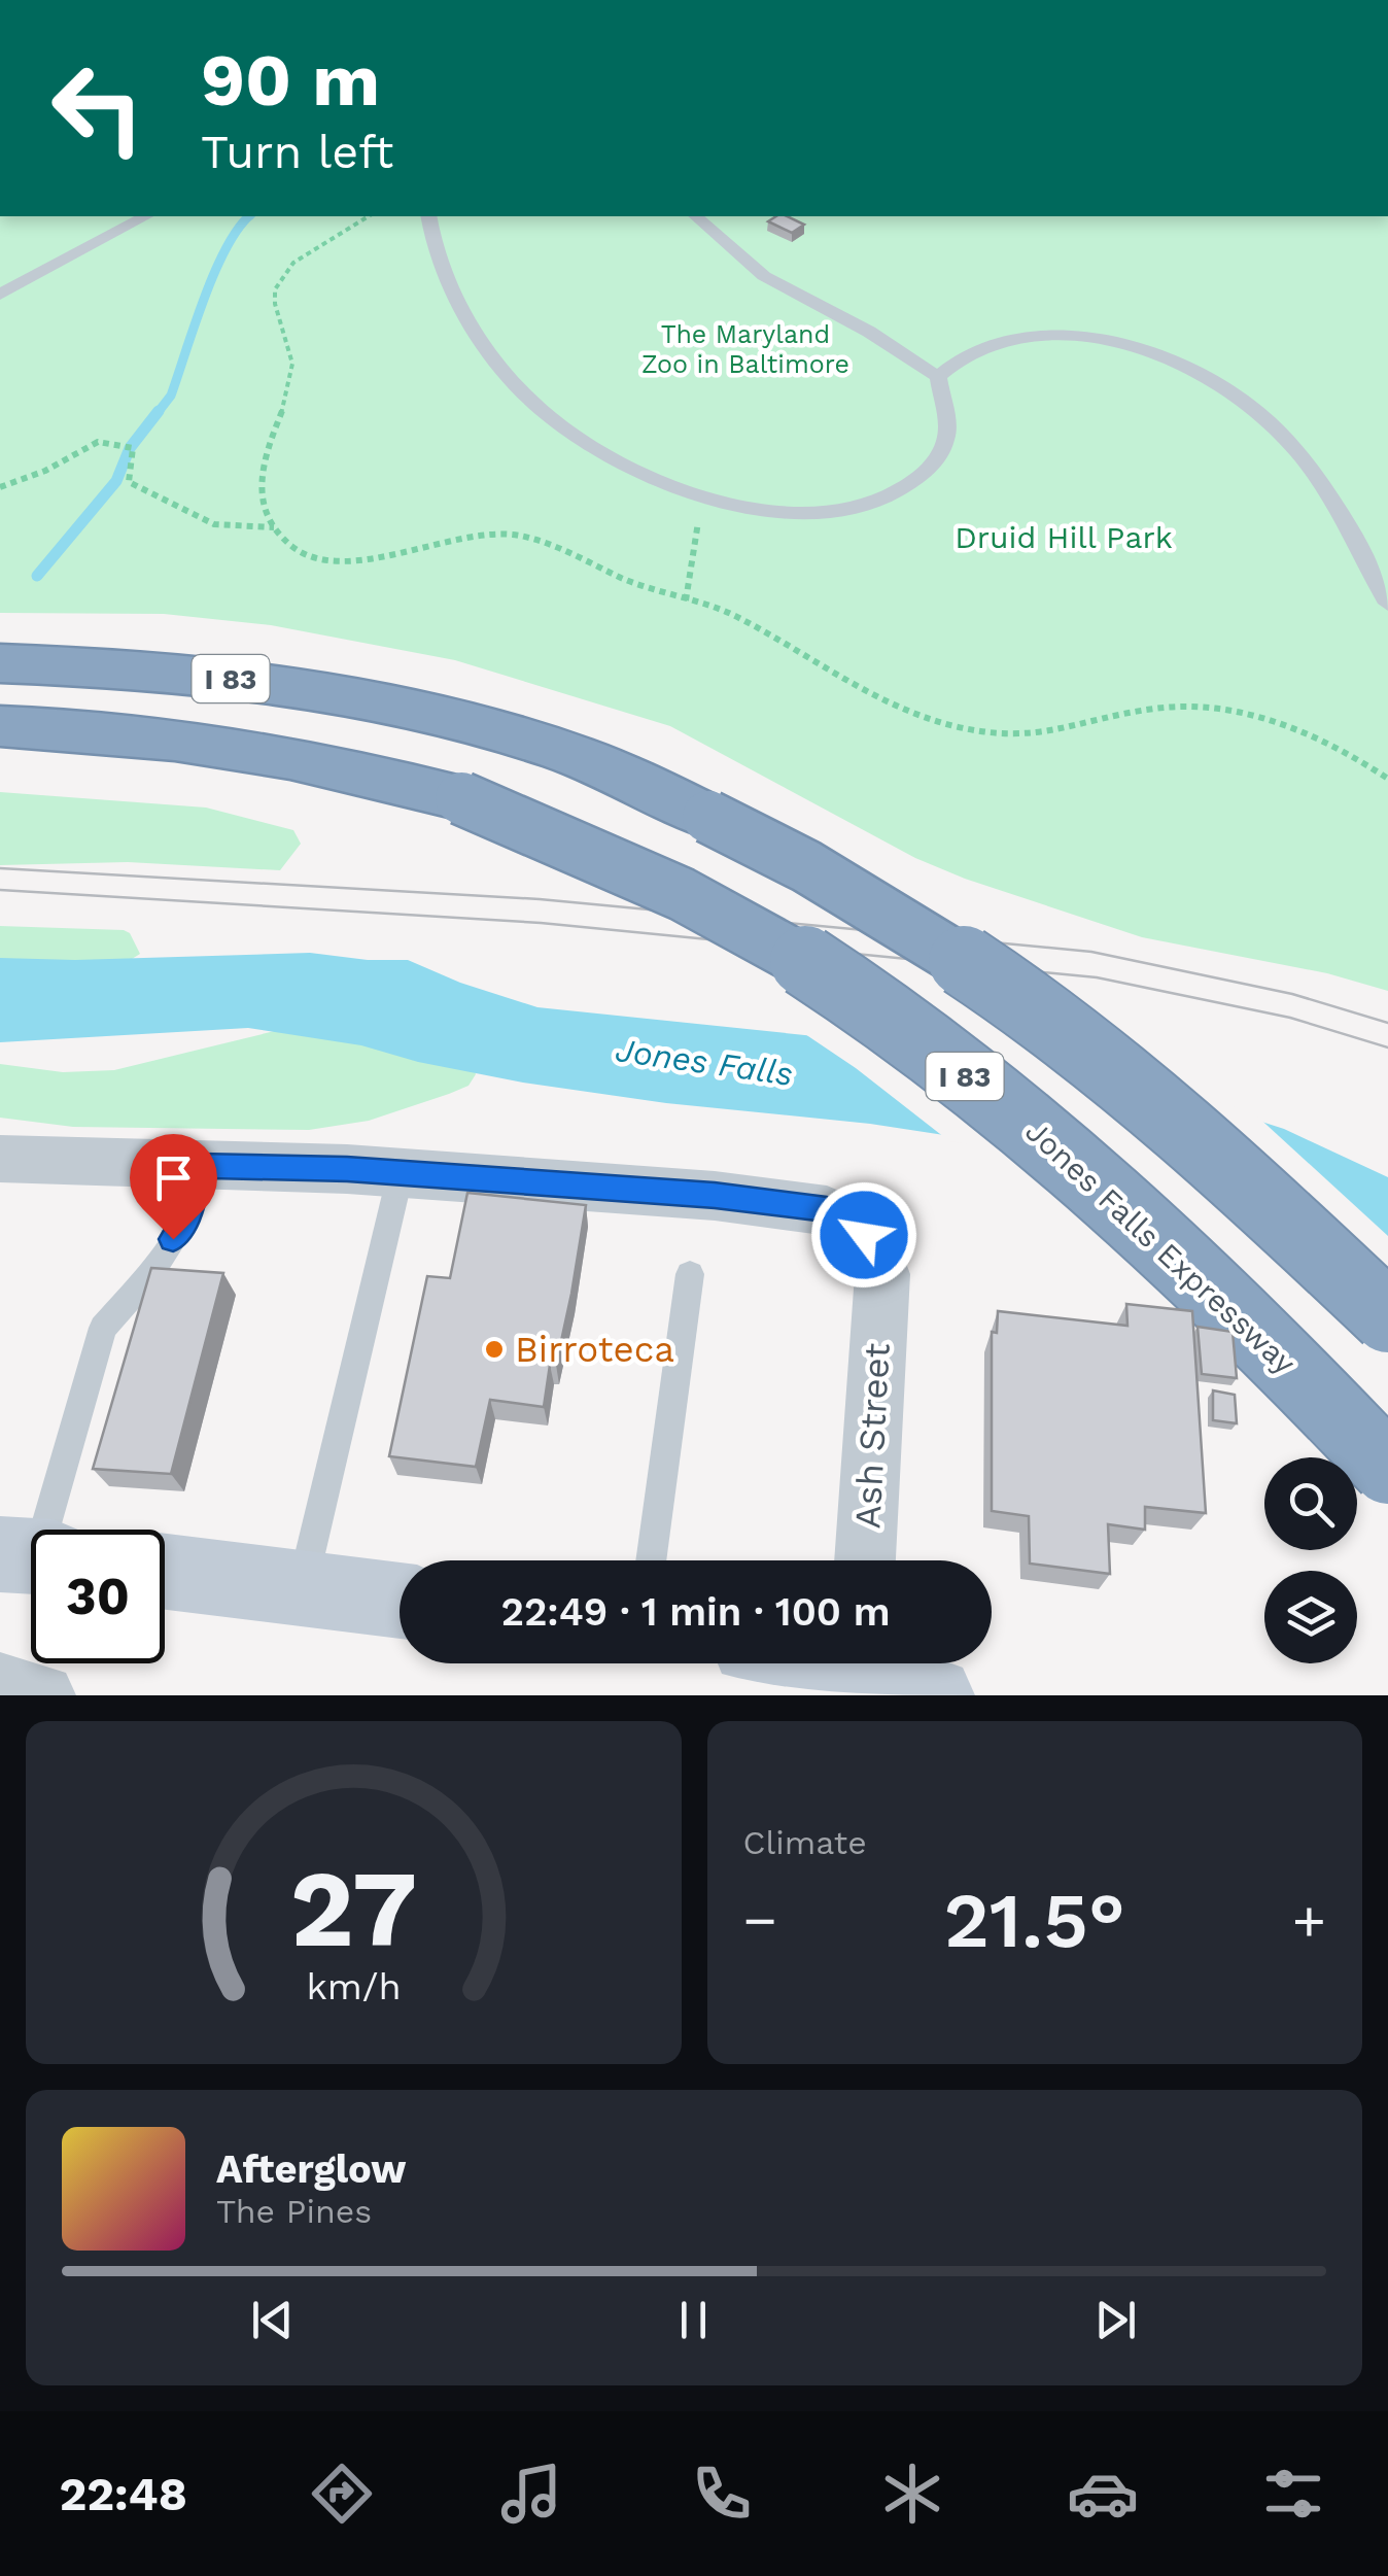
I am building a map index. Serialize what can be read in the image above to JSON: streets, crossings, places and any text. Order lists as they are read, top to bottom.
{
  "streets": {
    "highway": ["I 83", "Jones Falls Expressway"],
    "street": ["Ash Street"]
  },
  "water": ["Jones Falls"],
  "parks": ["The Maryland Zoo in Baltimore", "Druid Hill Park"],
  "places": ["Birroteca"],
  "page": {
    "turn": ["90 m", "Turn left"],
    "limit": "30",
    "trip": "22:49 · 1 min · 100 m",
    "tile": "Climate",
    "heat": ["−", "21.5°", "+"],
    "song": ["Afterglow", "The Pines"],
    "tabs": "22:48",
    "gauge": ["27", "km/h"]
  }
}
